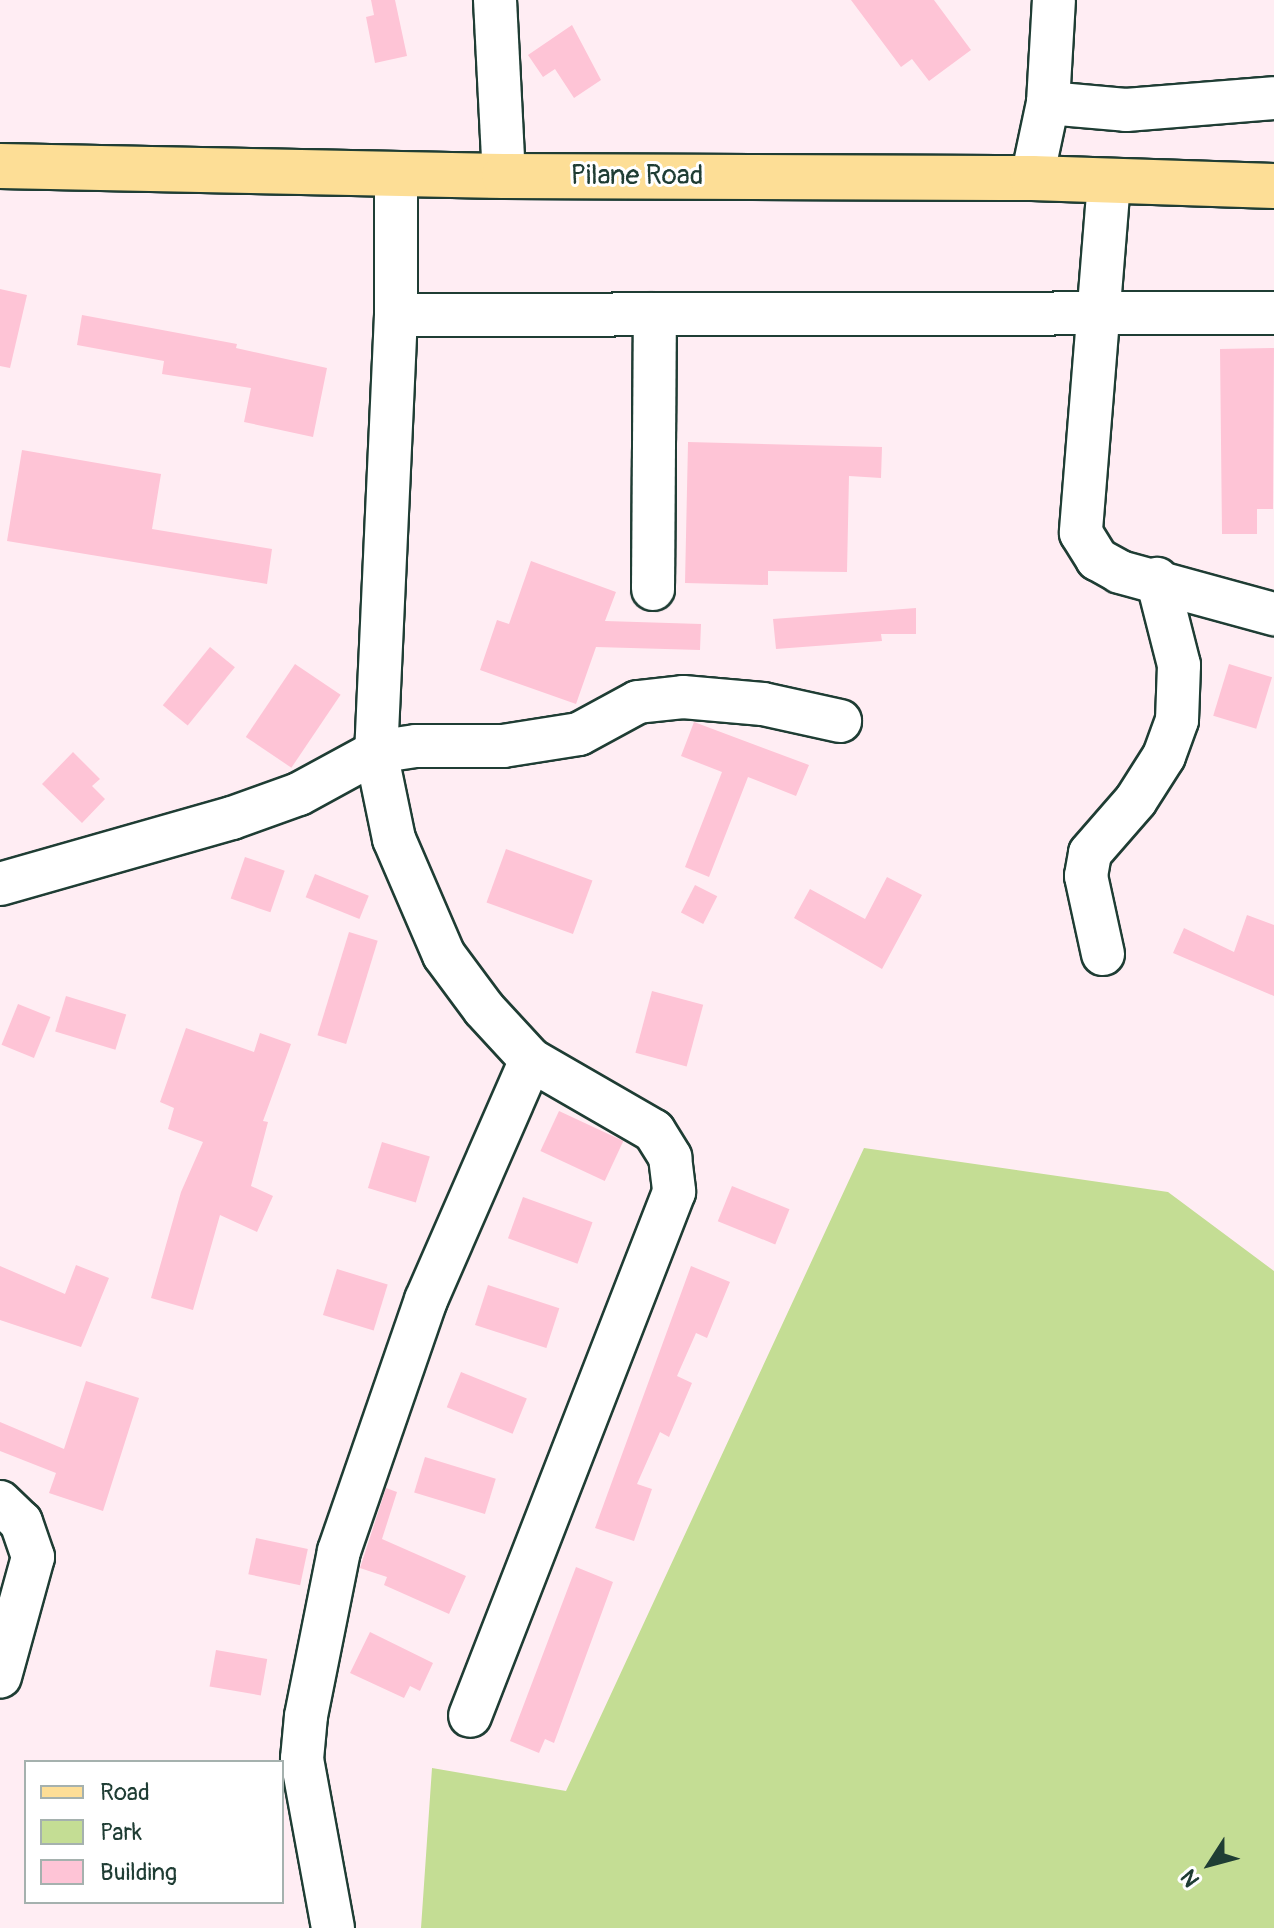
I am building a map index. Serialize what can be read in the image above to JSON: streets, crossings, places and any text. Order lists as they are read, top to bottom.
{
  "streets": {
    "main road": ["Pilane Road"]
  },
  "legend": ["Road", "Park", "Building"],
  "north": "bottom left"
}
